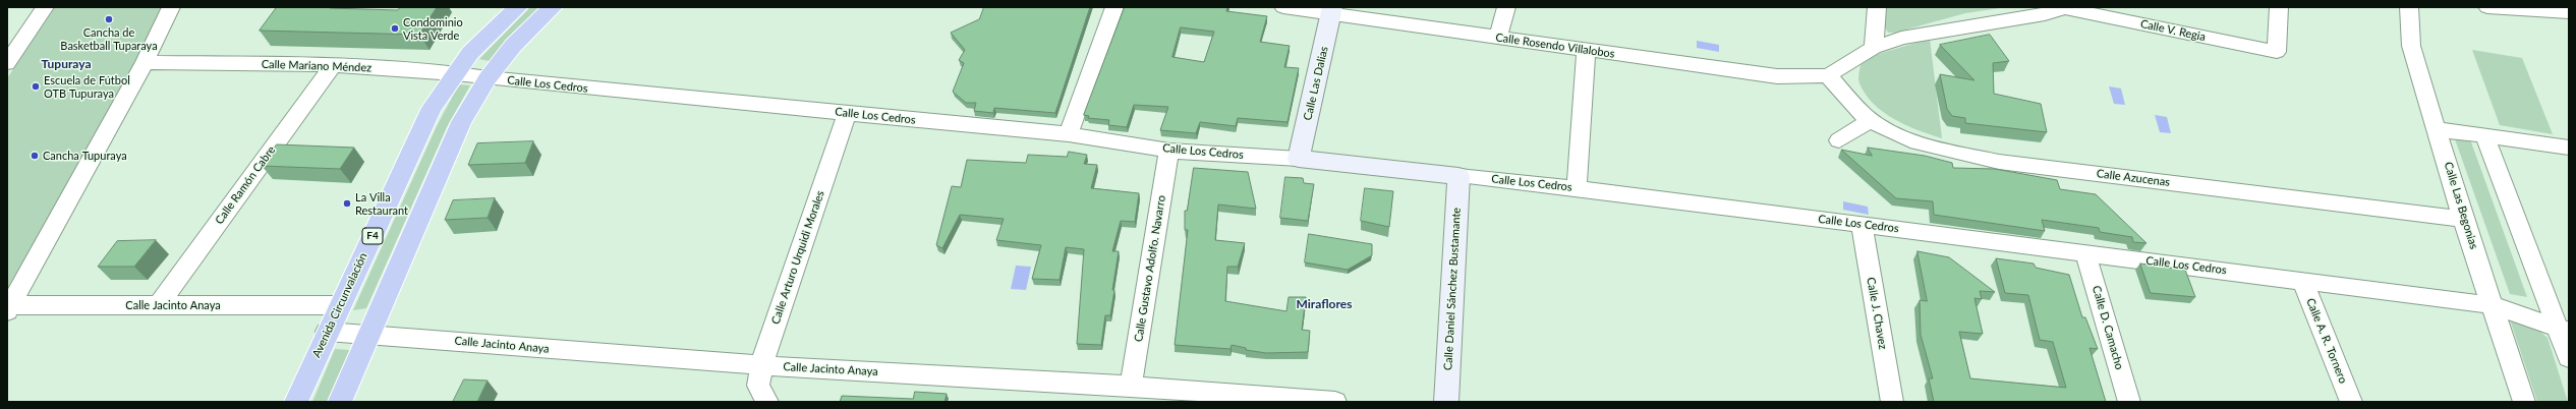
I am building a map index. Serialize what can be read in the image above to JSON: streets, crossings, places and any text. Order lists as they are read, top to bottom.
{
  "streets": {
    "highway": ["F4", "Avenida Circunvalación"],
    "street": [
      "Calle V. Regia",
      "Calle Rosendo Villalobos",
      "Calle Mariano Méndez",
      "Calle Las Dalias",
      "Calle Los Cedros",
      "Calle Azucenas",
      "Calle Ramón Cabre",
      "Calle Las Begonias",
      "Calle Arturo Urquidi Morales",
      "Calle Gustavo Adolfo. Navarro",
      "Calle Daniel Sánchez Bustamante",
      "Calle Jacinto Anaya",
      "Calle J. Chavez",
      "Calle D. Camacho",
      "Calle A. R. Tornero"
    ]
  },
  "crossings": [
    ["Calle Rosendo Villalobos", "Calle Las Dalias"],
    ["Calle Rosendo Villalobos", "Calle Azucenas"],
    ["Calle Mariano Méndez", "Calle Los Cedros"],
    ["Calle Mariano Méndez", "Calle Ramón Cabre"],
    ["Calle Mariano Méndez", "Avenida Circunvalación"],
    ["Calle Las Dalias", "Calle Los Cedros"],
    ["Calle Los Cedros", "Calle Las Begonias"],
    ["Calle Los Cedros", "Calle Arturo Urquidi Morales"],
    ["Calle Los Cedros", "Calle Gustavo Adolfo. Navarro"],
    ["Calle Los Cedros", "Calle Daniel Sánchez Bustamante"],
    ["Calle Los Cedros", "Calle J. Chavez"],
    ["Calle Los Cedros", "Calle D. Camacho"],
    ["Calle Los Cedros", "Calle A. R. Tornero"],
    ["Calle Azucenas", "Calle Las Begonias"],
    ["Calle Ramón Cabre", "Calle Jacinto Anaya"],
    ["Calle Arturo Urquidi Morales", "Calle Jacinto Anaya"],
    ["Calle Gustavo Adolfo. Navarro", "Calle Jacinto Anaya"],
    ["Calle Jacinto Anaya", "Avenida Circunvalación"]
  ],
  "districts": ["Tupuraya", "Miraflores"],
  "places": [
    "Cancha de Basketball Tuparaya",
    "Condominio Vista Verde",
    "Escuela de Fútbol OTB Tupuraya",
    "Cancha Tupuraya",
    "La Villa Restaurant"
  ]
}
